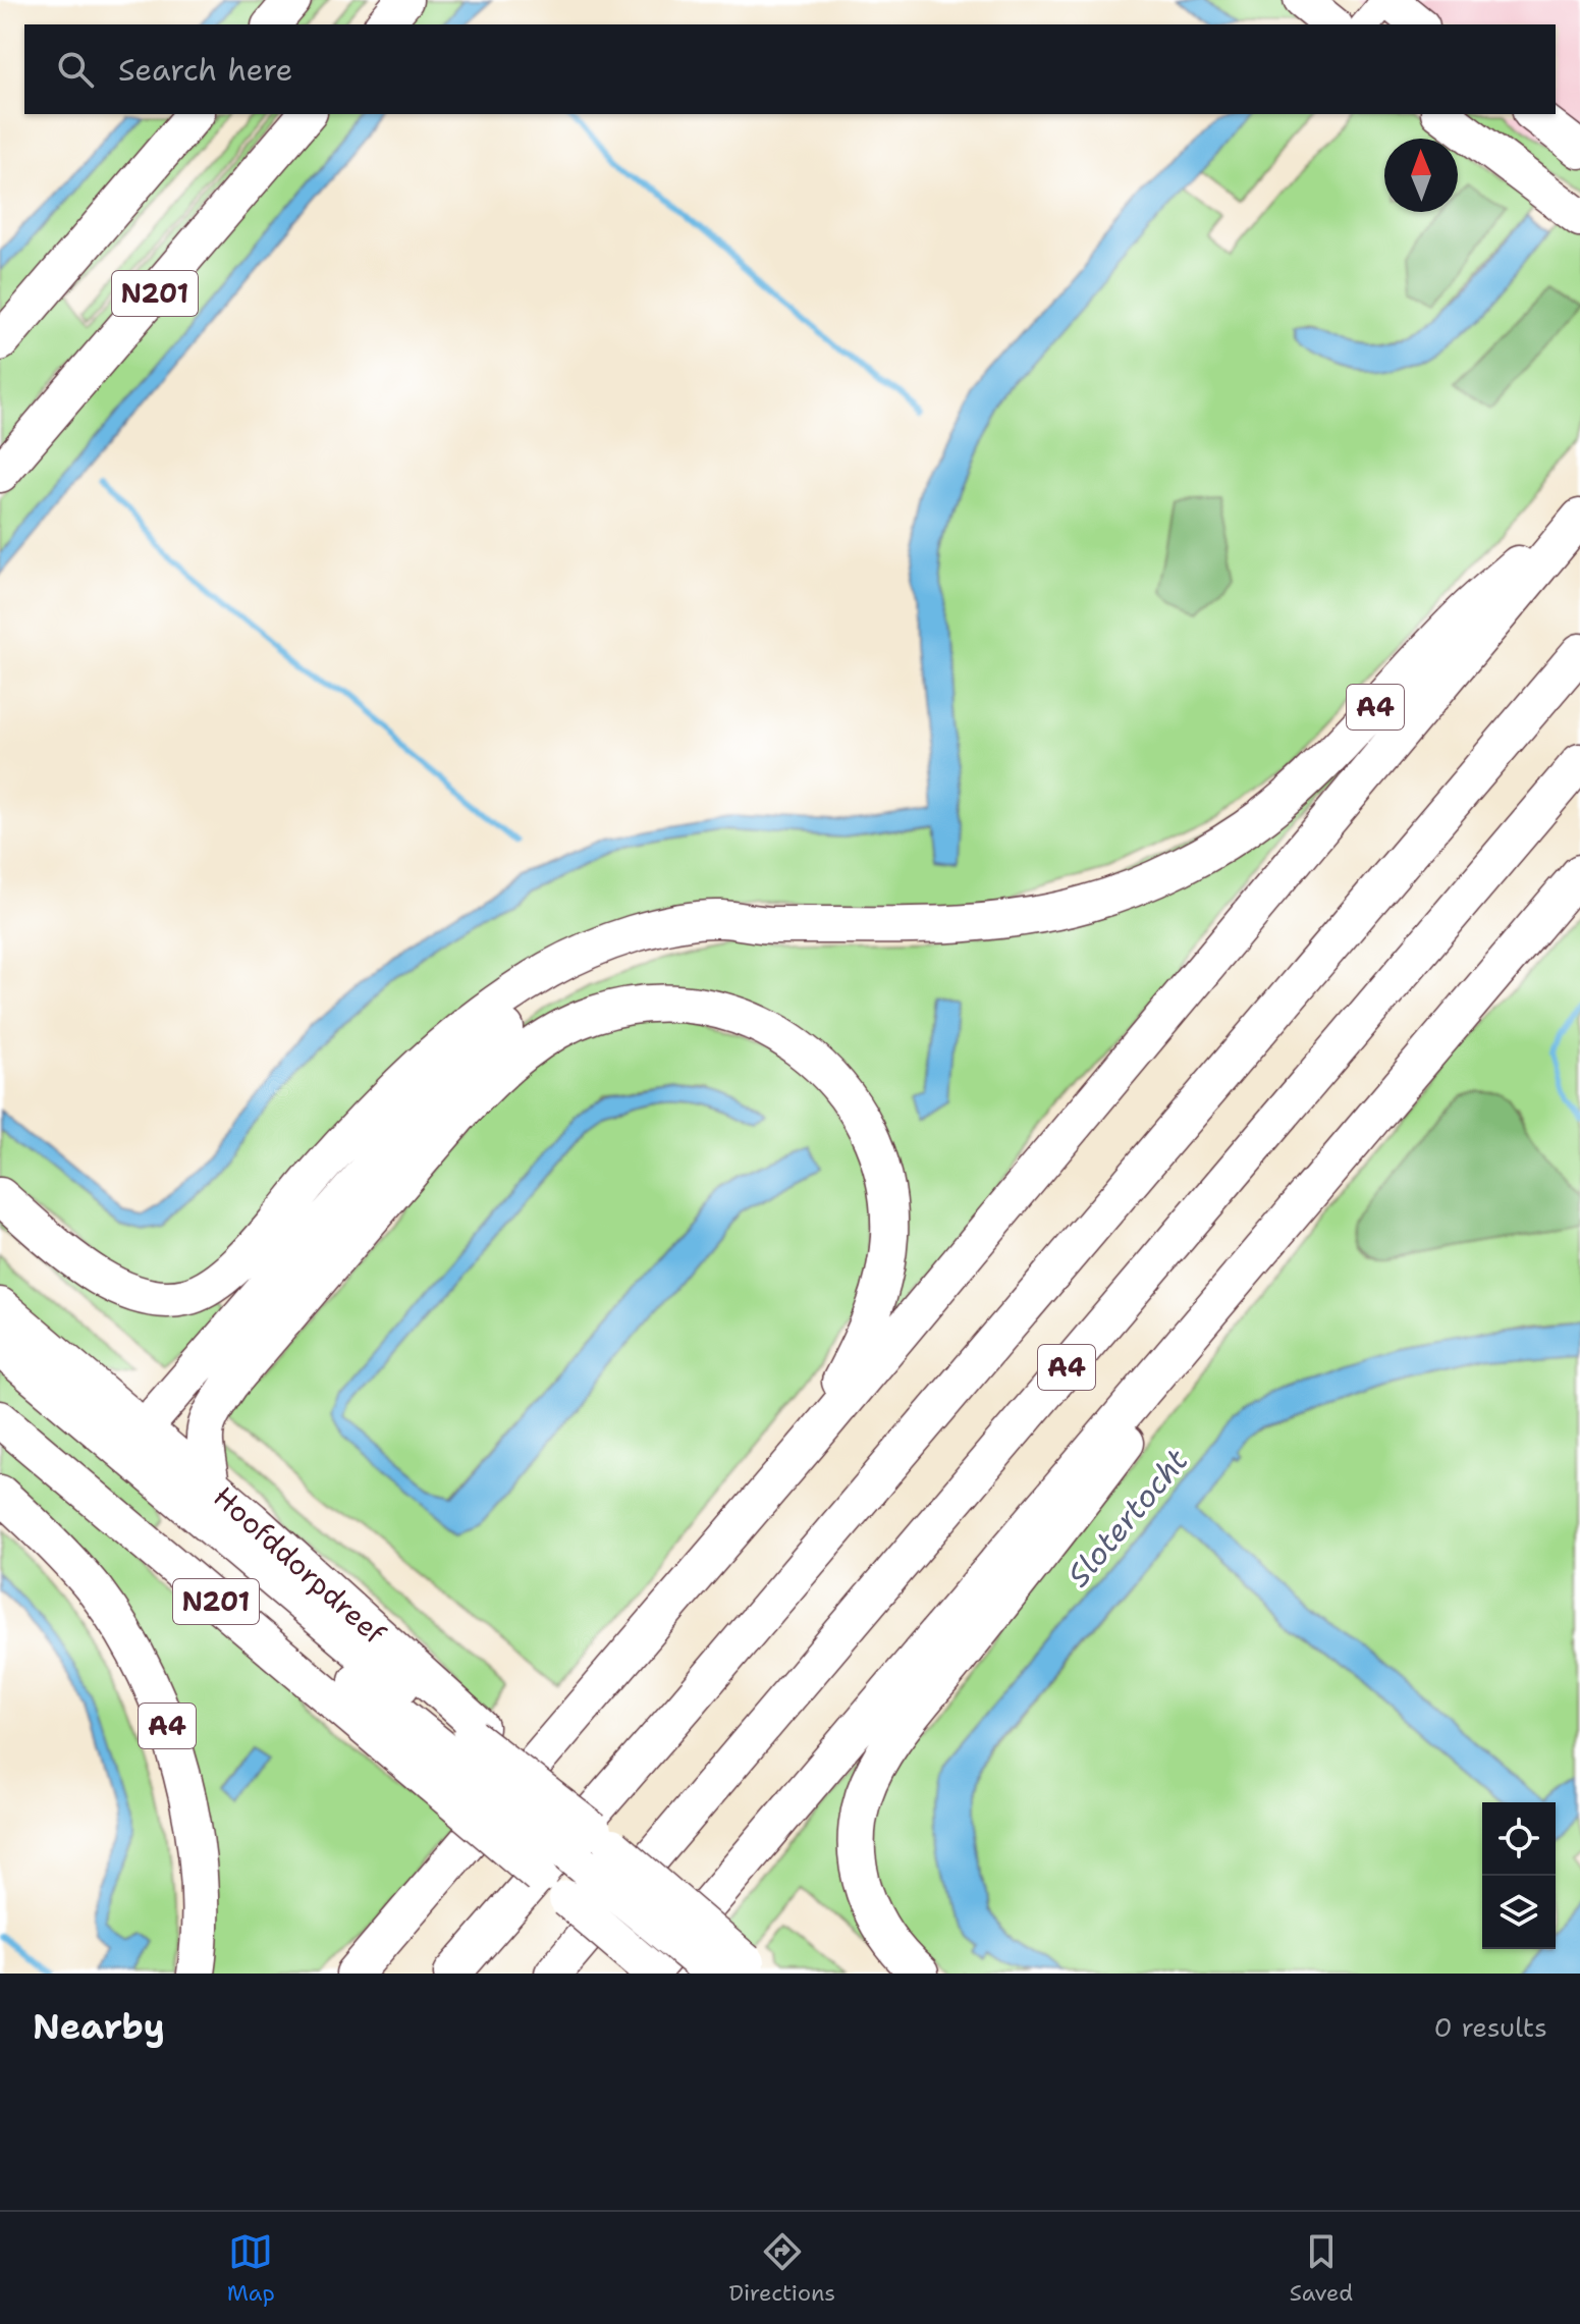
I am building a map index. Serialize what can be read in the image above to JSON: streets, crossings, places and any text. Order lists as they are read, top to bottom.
{
  "streets": {
    "highway": ["N201", "A4", "Hoofddorpdreef"]
  },
  "crossings": [
    ["A4", "Hoofddorpdreef"]
  ],
  "water": ["Slotertocht"],
  "north": "top",
  "page": {
    "search": "Search here",
    "heading": ["Nearby", "0 results"],
    "nav": ["Map", "Directions", "Saved"]
  }
}
